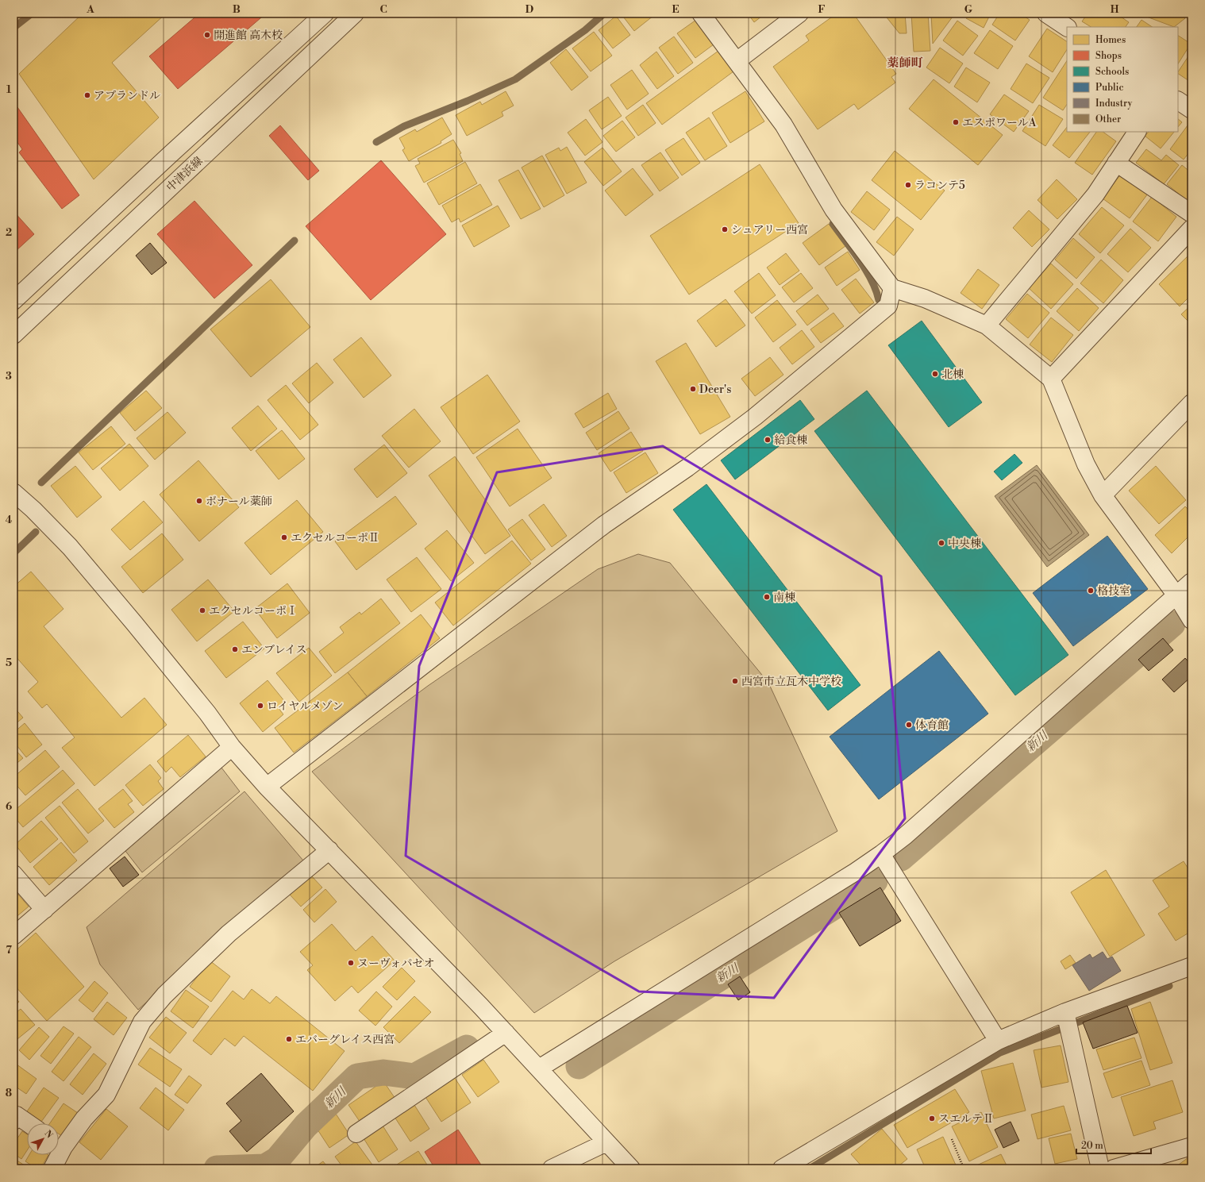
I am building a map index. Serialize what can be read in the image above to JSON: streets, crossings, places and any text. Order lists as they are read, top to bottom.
{
  "streets": {
    "street": ["中津浜線"]
  },
  "districts": ["薬師町"],
  "water": ["新川"],
  "places": [
    "開進館 高木校",
    "アプランドル",
    "エスポワールA",
    "ラコンテ5",
    "シュアリー西宮",
    "北棟",
    "Deer's",
    "給食棟",
    "ボナール薬師",
    "エクセルコーポⅡ",
    "中央棟",
    "格技室",
    "南棟",
    "エクセルコーポⅠ",
    "エンブレイス",
    "西宮市立瓦木中学校",
    "ロイヤルメゾン",
    "体育館",
    "ヌーヴォパセオ",
    "エバーグレイス西宮",
    "スエルテⅡ"
  ],
  "legend": [
    "Homes",
    "Shops",
    "Schools",
    "Public",
    "Industry",
    "Other"
  ],
  "scale_bar": "20 m",
  "north": "top right",
  "grid": {
    "columns": [
      "A",
      "B",
      "C",
      "D",
      "E",
      "F",
      "G",
      "H"
    ],
    "rows": [
      "1",
      "2",
      "3",
      "4",
      "5",
      "6",
      "7",
      "8"
    ]
  }
}
